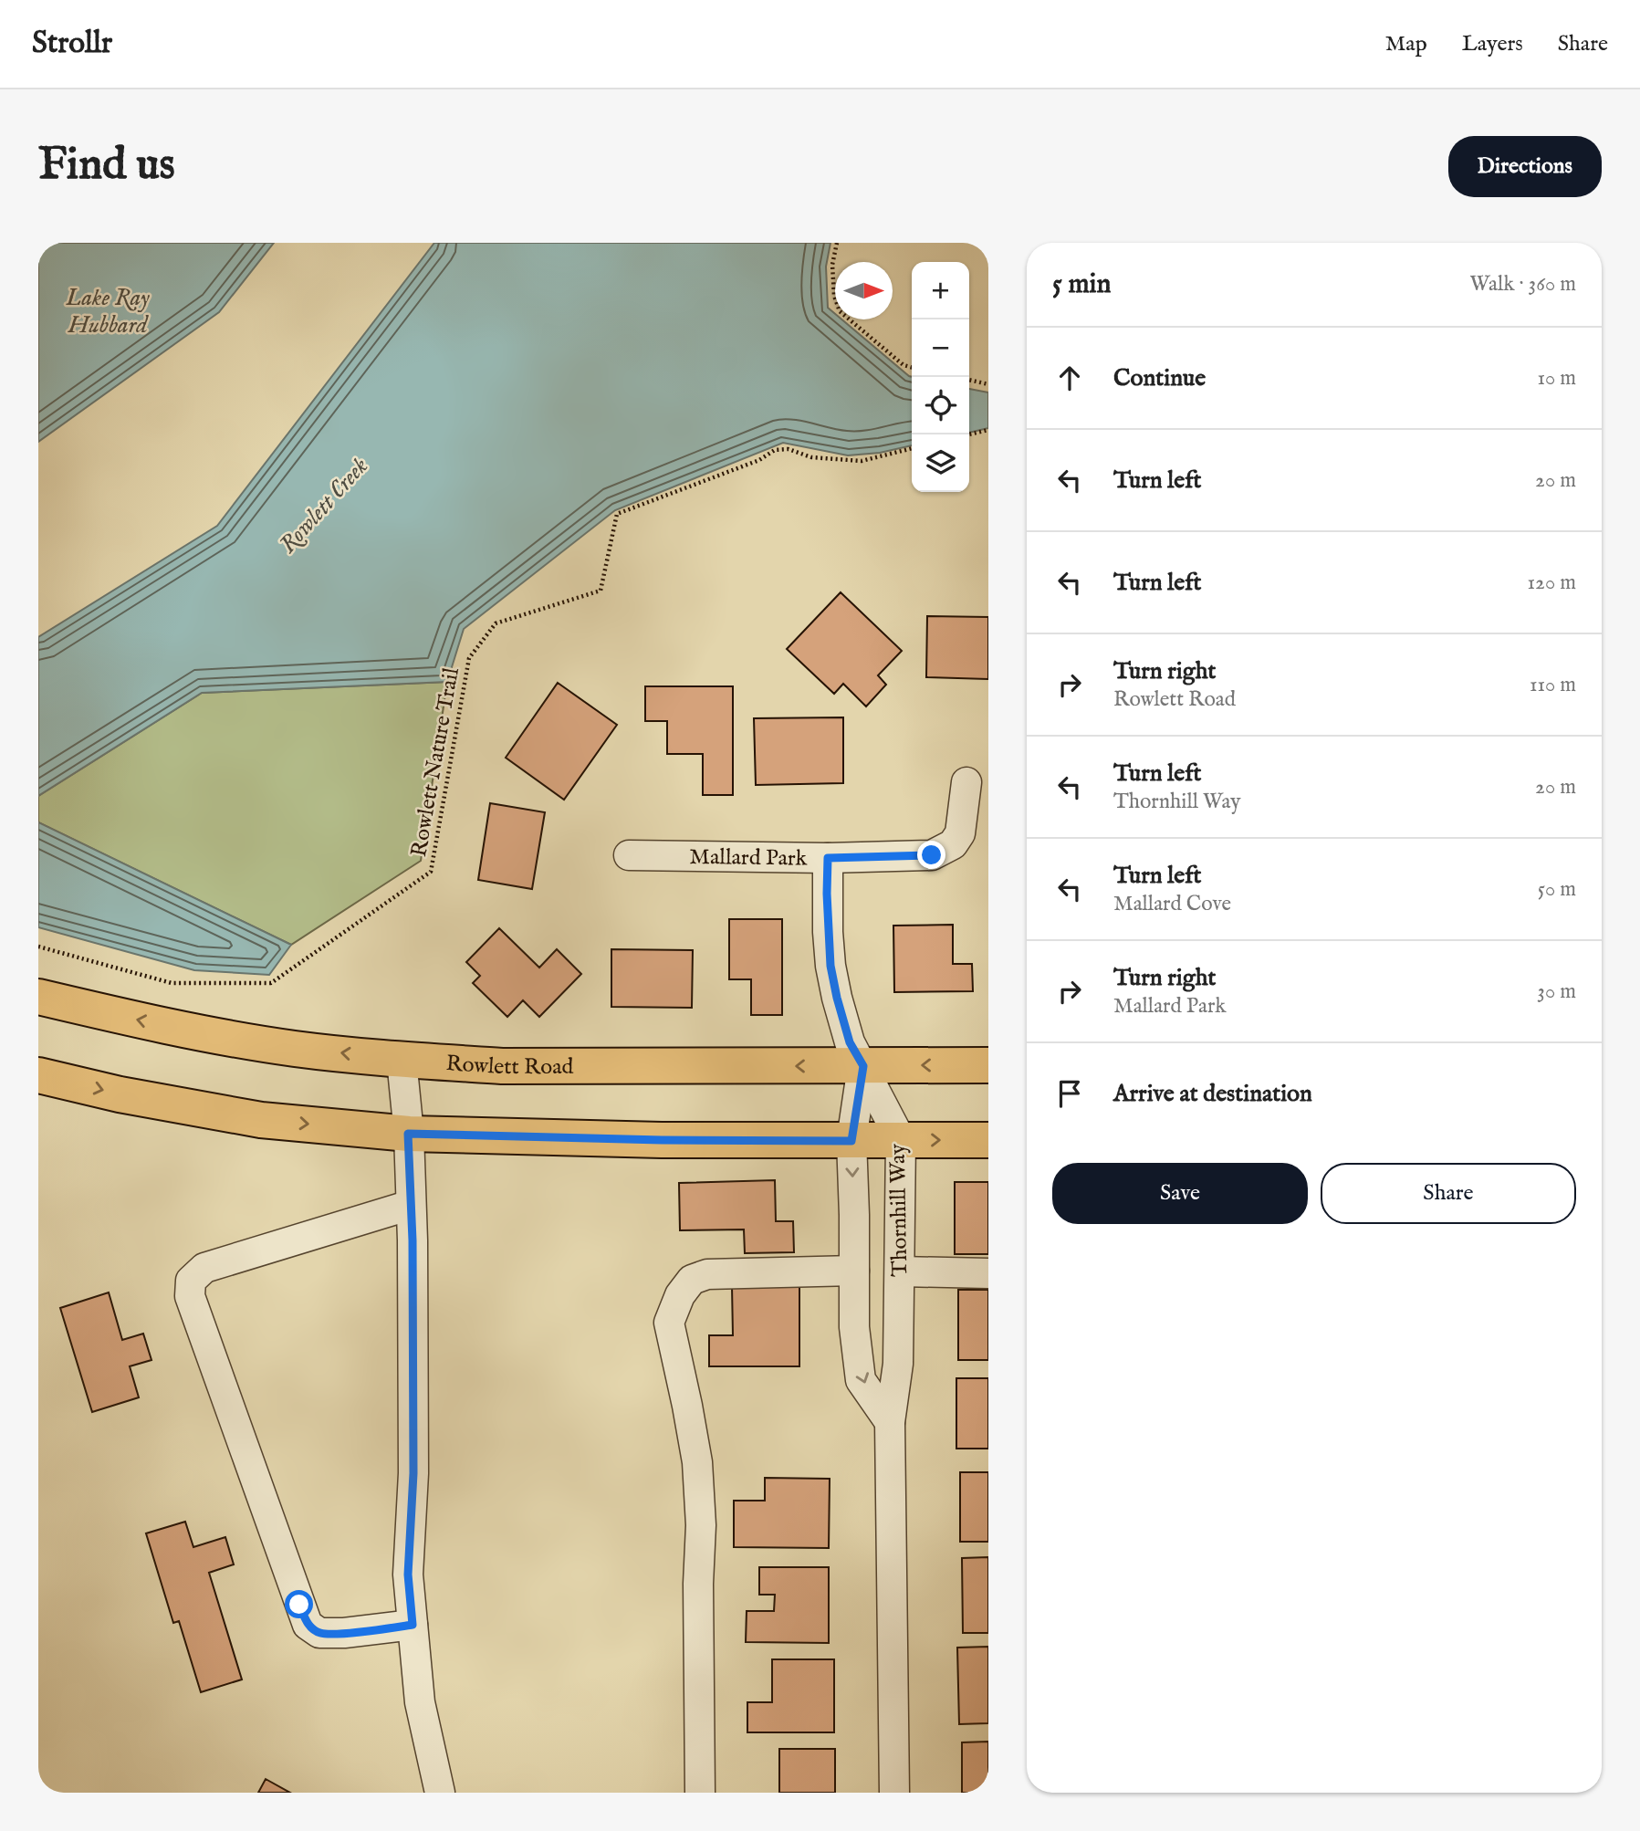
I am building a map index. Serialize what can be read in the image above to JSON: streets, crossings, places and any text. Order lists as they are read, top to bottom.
{
  "streets": {
    "main road": ["Rowlett Road"],
    "street": ["Mallard Park", "Thornhill Way"],
    "path": ["Rowlett Nature Trail"]
  },
  "crossings": [
    ["Rowlett Road", "Thornhill Way"]
  ],
  "water": ["Lake Ray Hubbard", "Rowlett Creek"],
  "north": "right",
  "page": {
    "header": "Strollr",
    "nav": ["Map", "Layers", "Share"],
    "buttons": [
      "Directions",
      ["Save", "Share"]
    ],
    "title": "Find us",
    "heading": ["5 min", "Walk · 360 m"],
    "map_buttons": ["+", "−"],
    "list": [
      ["Continue", "10 m"],
      ["Turn left", "20 m"],
      ["Turn left", "120 m"],
      ["Turn right", "Rowlett Road", "110 m"],
      ["Turn left", "Thornhill Way", "20 m"],
      ["Turn left", "Mallard Cove", "50 m"],
      ["Turn right", "Mallard Park", "30 m"],
      "Arrive at destination"
    ]
  }
}
